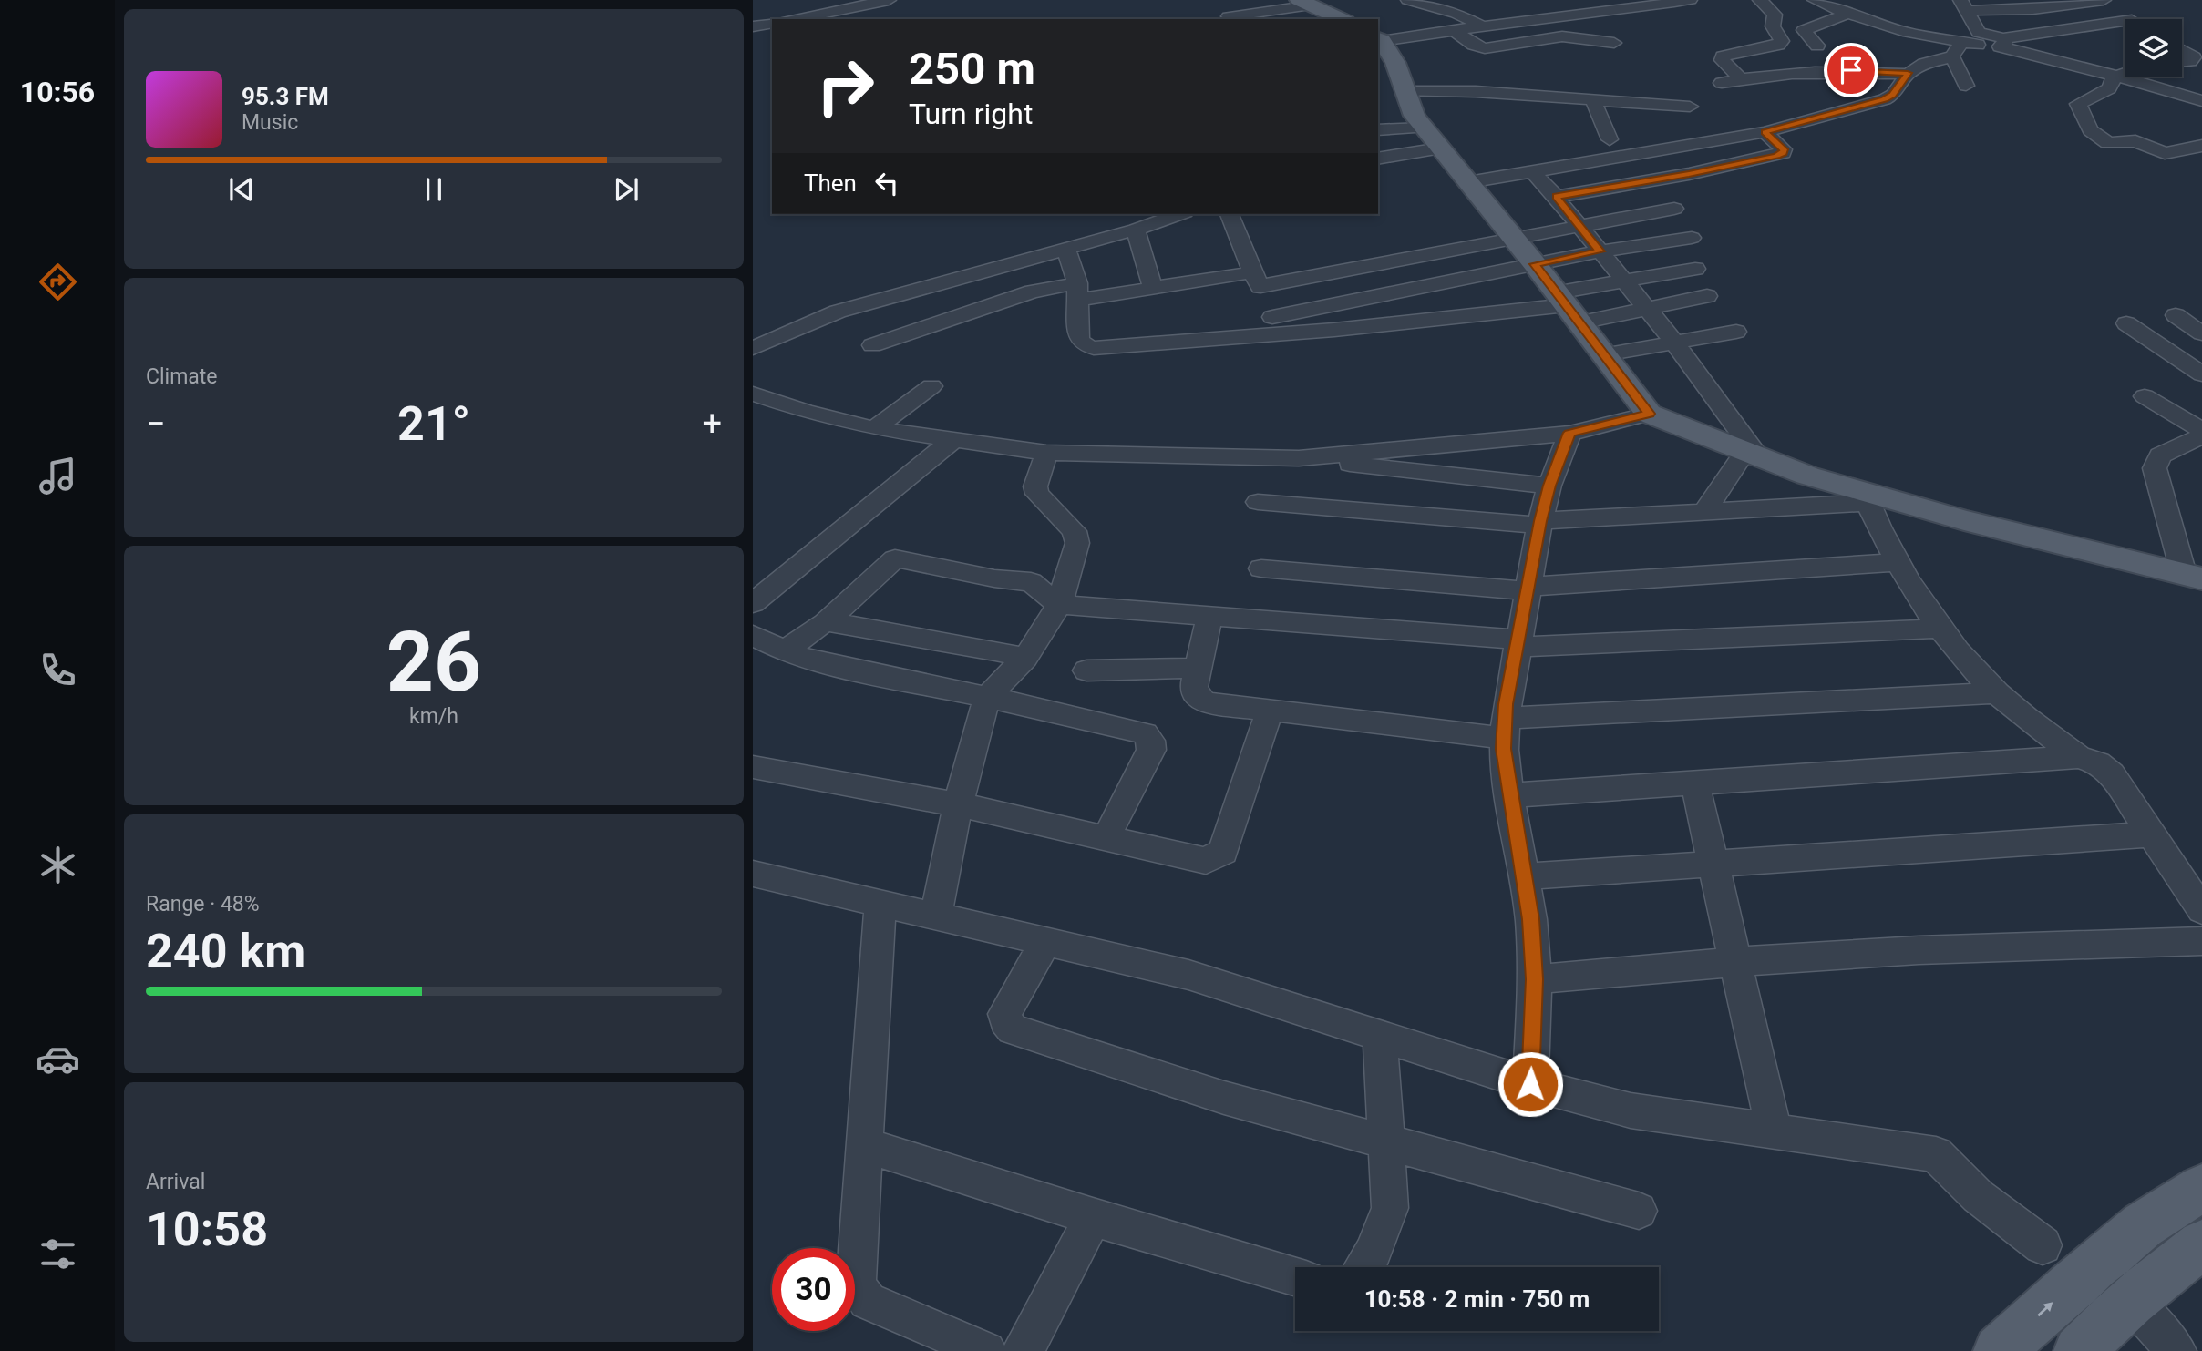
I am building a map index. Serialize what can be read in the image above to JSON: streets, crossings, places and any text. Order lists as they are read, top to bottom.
{
  "page": {
    "tabs": "10:56",
    "turn": ["250 m", "Turn right"],
    "song": ["95.3 FM", "Music"],
    "then": "Then",
    "tile": [
      "Climate",
      ["26", "km/h"],
      ["Range · 48%", "240 km"],
      ["Arrival", "10:58"]
    ],
    "heat": ["−", "21°", "+"],
    "limit": "30",
    "trip": "10:58 · 2 min · 750 m"
  }
}
